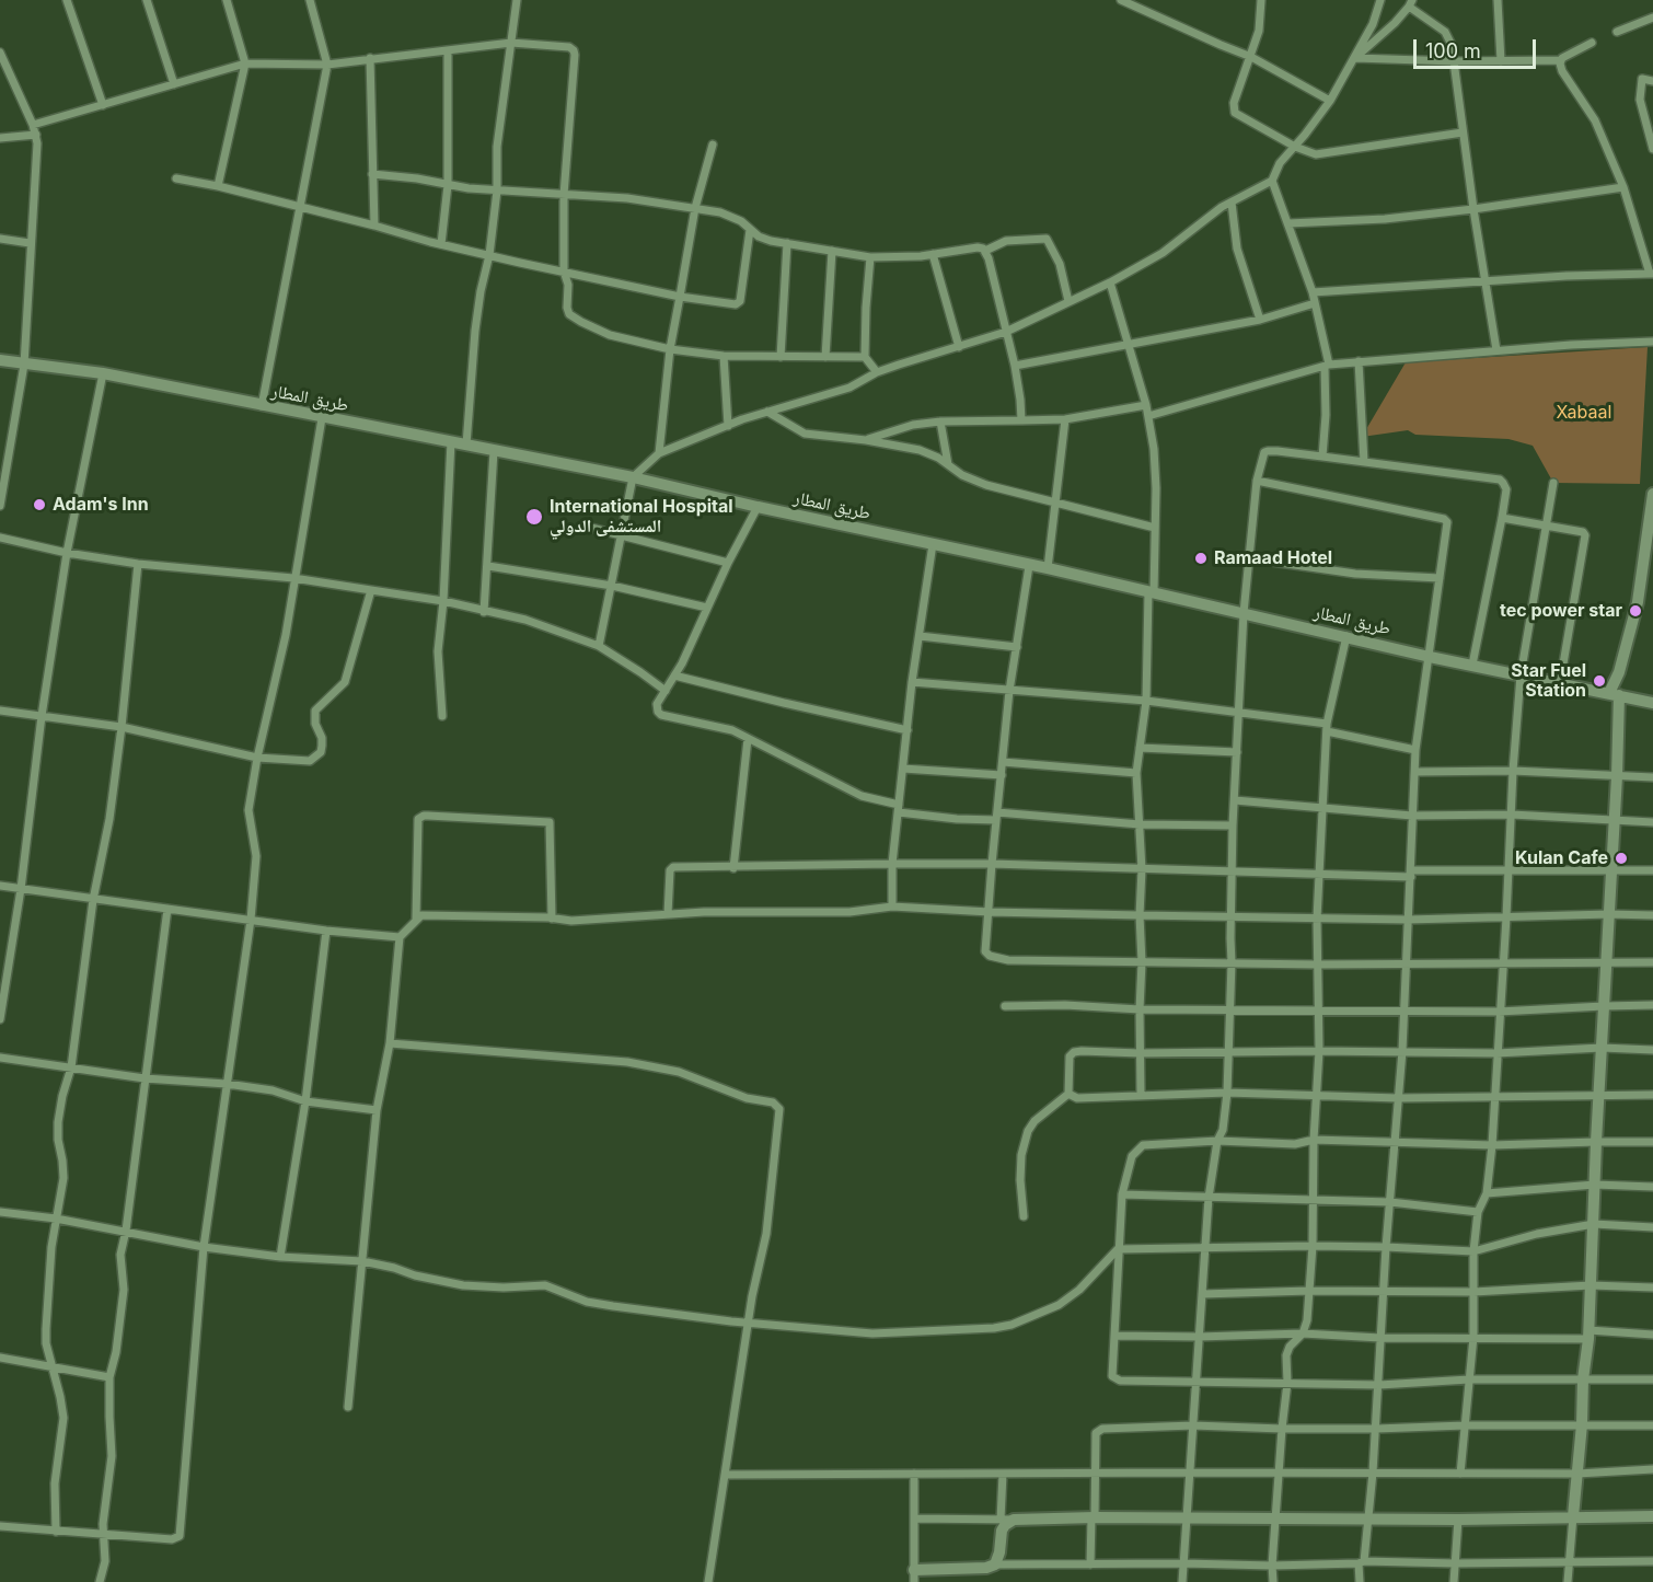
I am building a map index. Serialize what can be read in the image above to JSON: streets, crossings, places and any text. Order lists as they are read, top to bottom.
{
  "streets": {
    "street": ["طريق المطار"]
  },
  "parks": ["Xabaal"],
  "places": [
    "Adam's Inn",
    "International Hospital المستشفى الدولي",
    "Ramaad Hotel",
    "tec power star",
    "Star Fuel Station",
    "Kulan Cafe"
  ],
  "scale_bar": "100 m"
}
